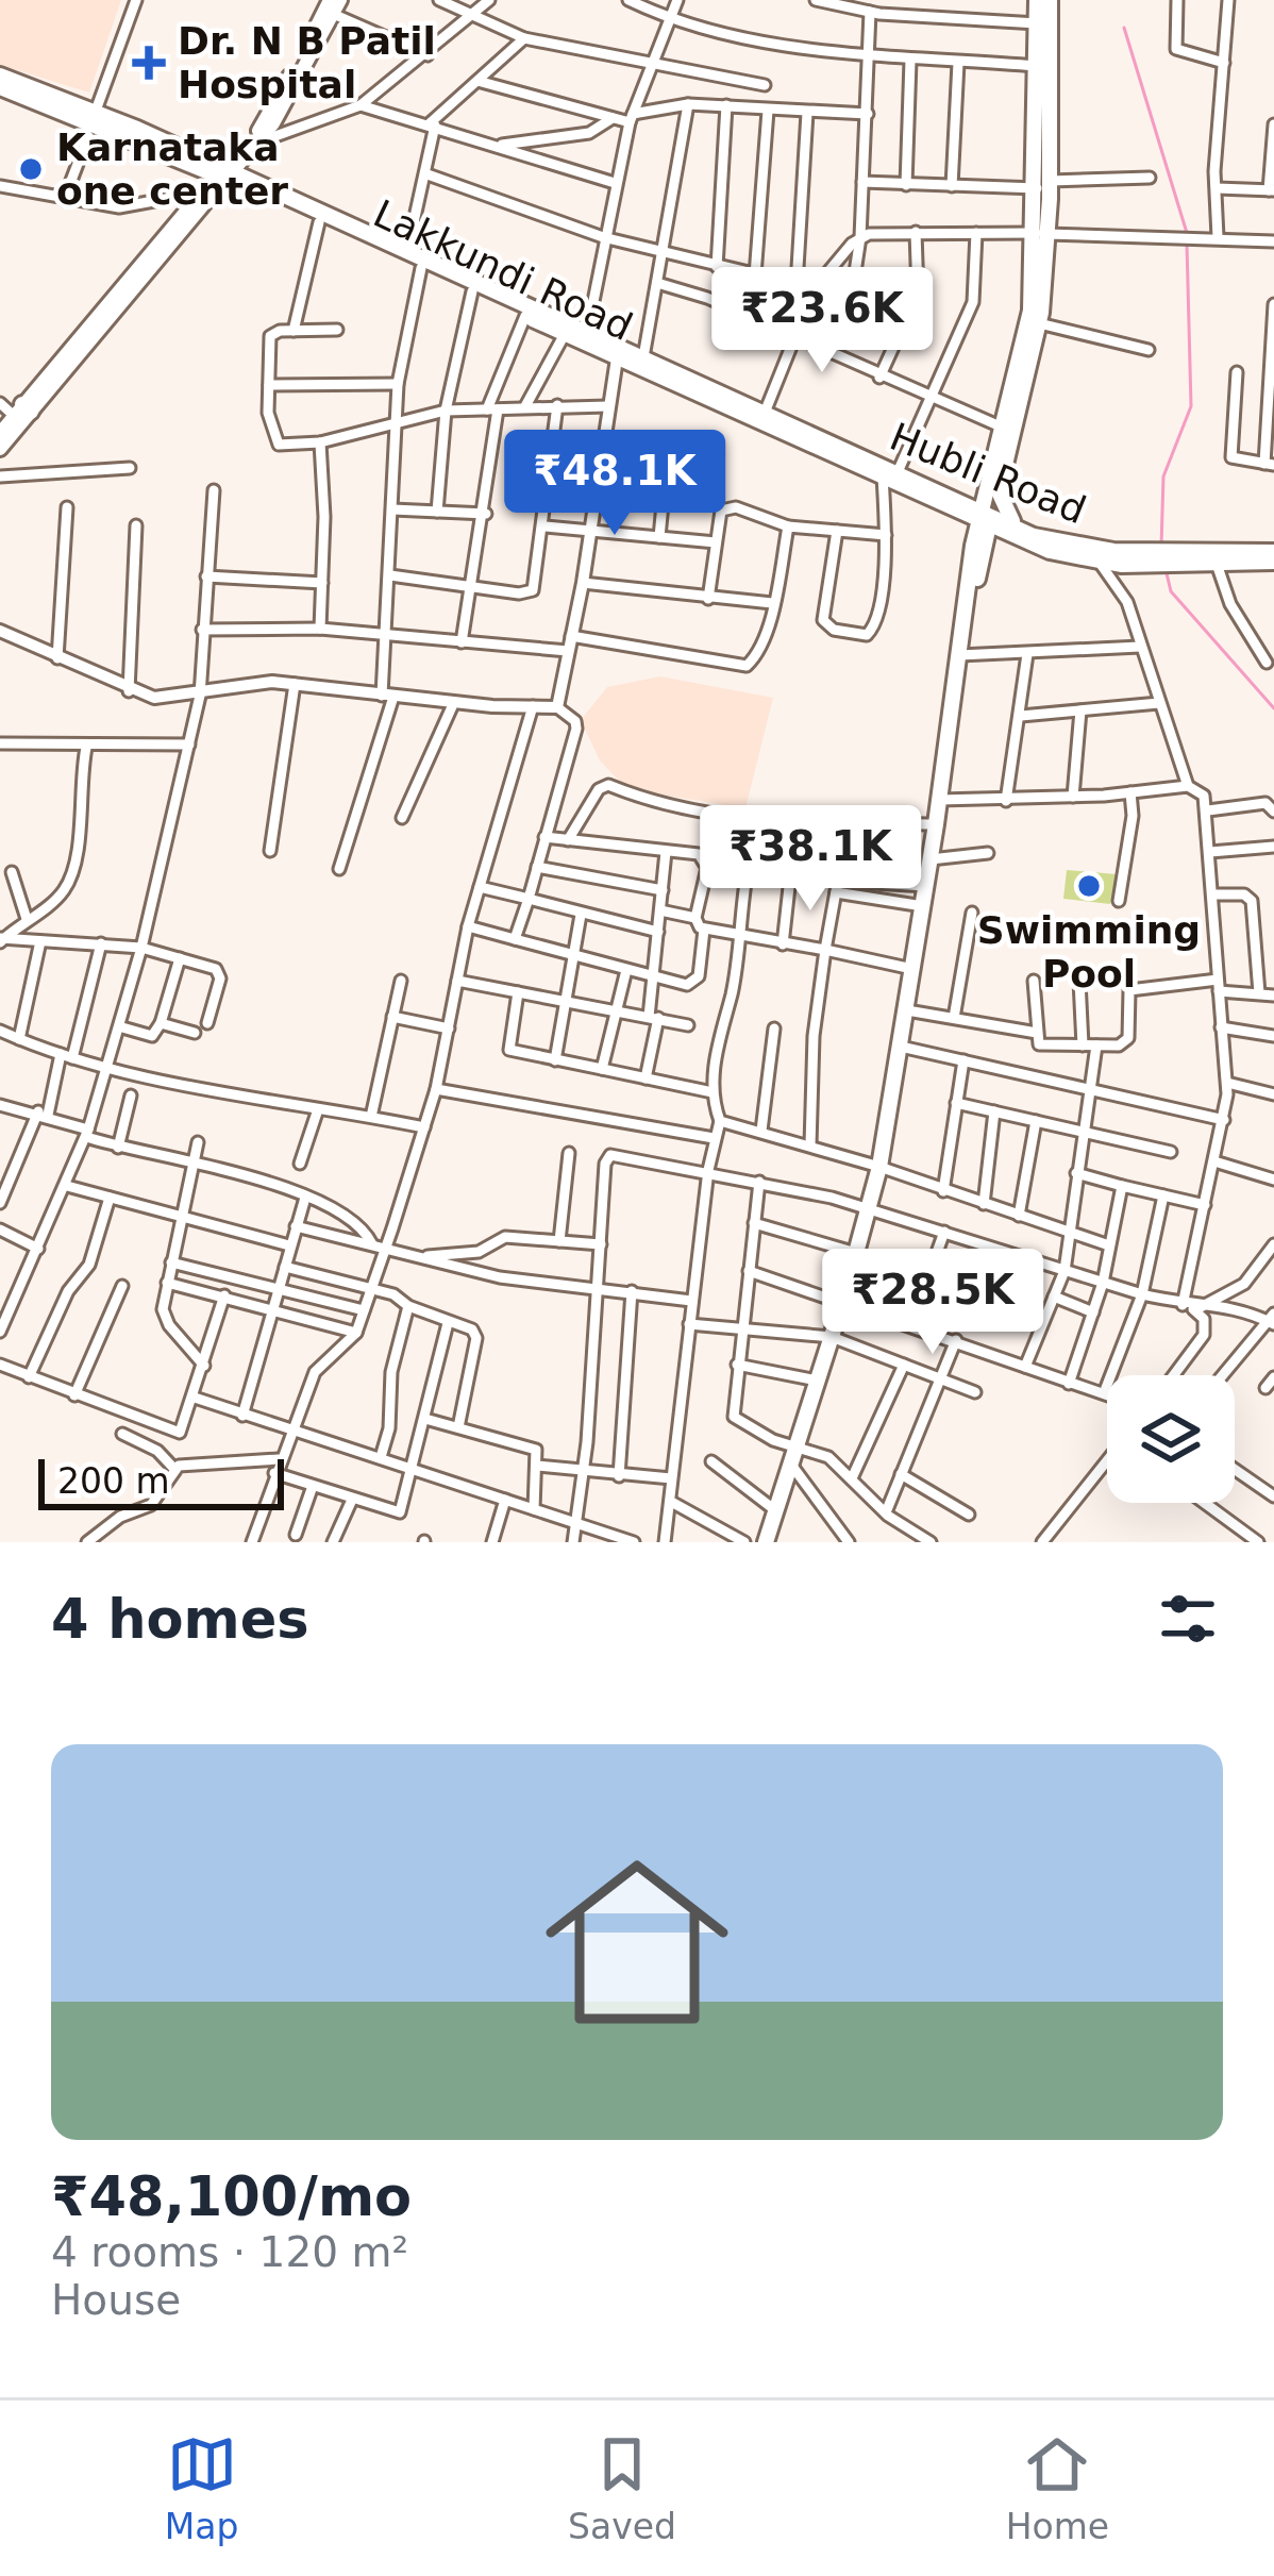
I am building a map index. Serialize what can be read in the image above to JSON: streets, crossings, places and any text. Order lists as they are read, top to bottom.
{
  "streets": {
    "main road": ["Lakkundi Road", "Hubli Road"]
  },
  "crossings": [
    ["Lakkundi Road", "Hubli Road"]
  ],
  "places": {
    "health": ["Dr. N B Patil Hospital"],
    "other": ["Karnataka one center", "Swimming Pool"]
  },
  "scale_bar": "200 m",
  "page": {
    "price": [
      "₹23.6K",
      "₹48.1K",
      "₹38.1K",
      "₹28.5K"
    ],
    "scale": "200 m",
    "heading": "4 homes",
    "list": [
      {
        "name": "₹48,100/mo",
        "note": "4 rooms · 120 m² · House"
      }
    ],
    "tabs": ["Map", "Saved", "Home"]
  }
}
